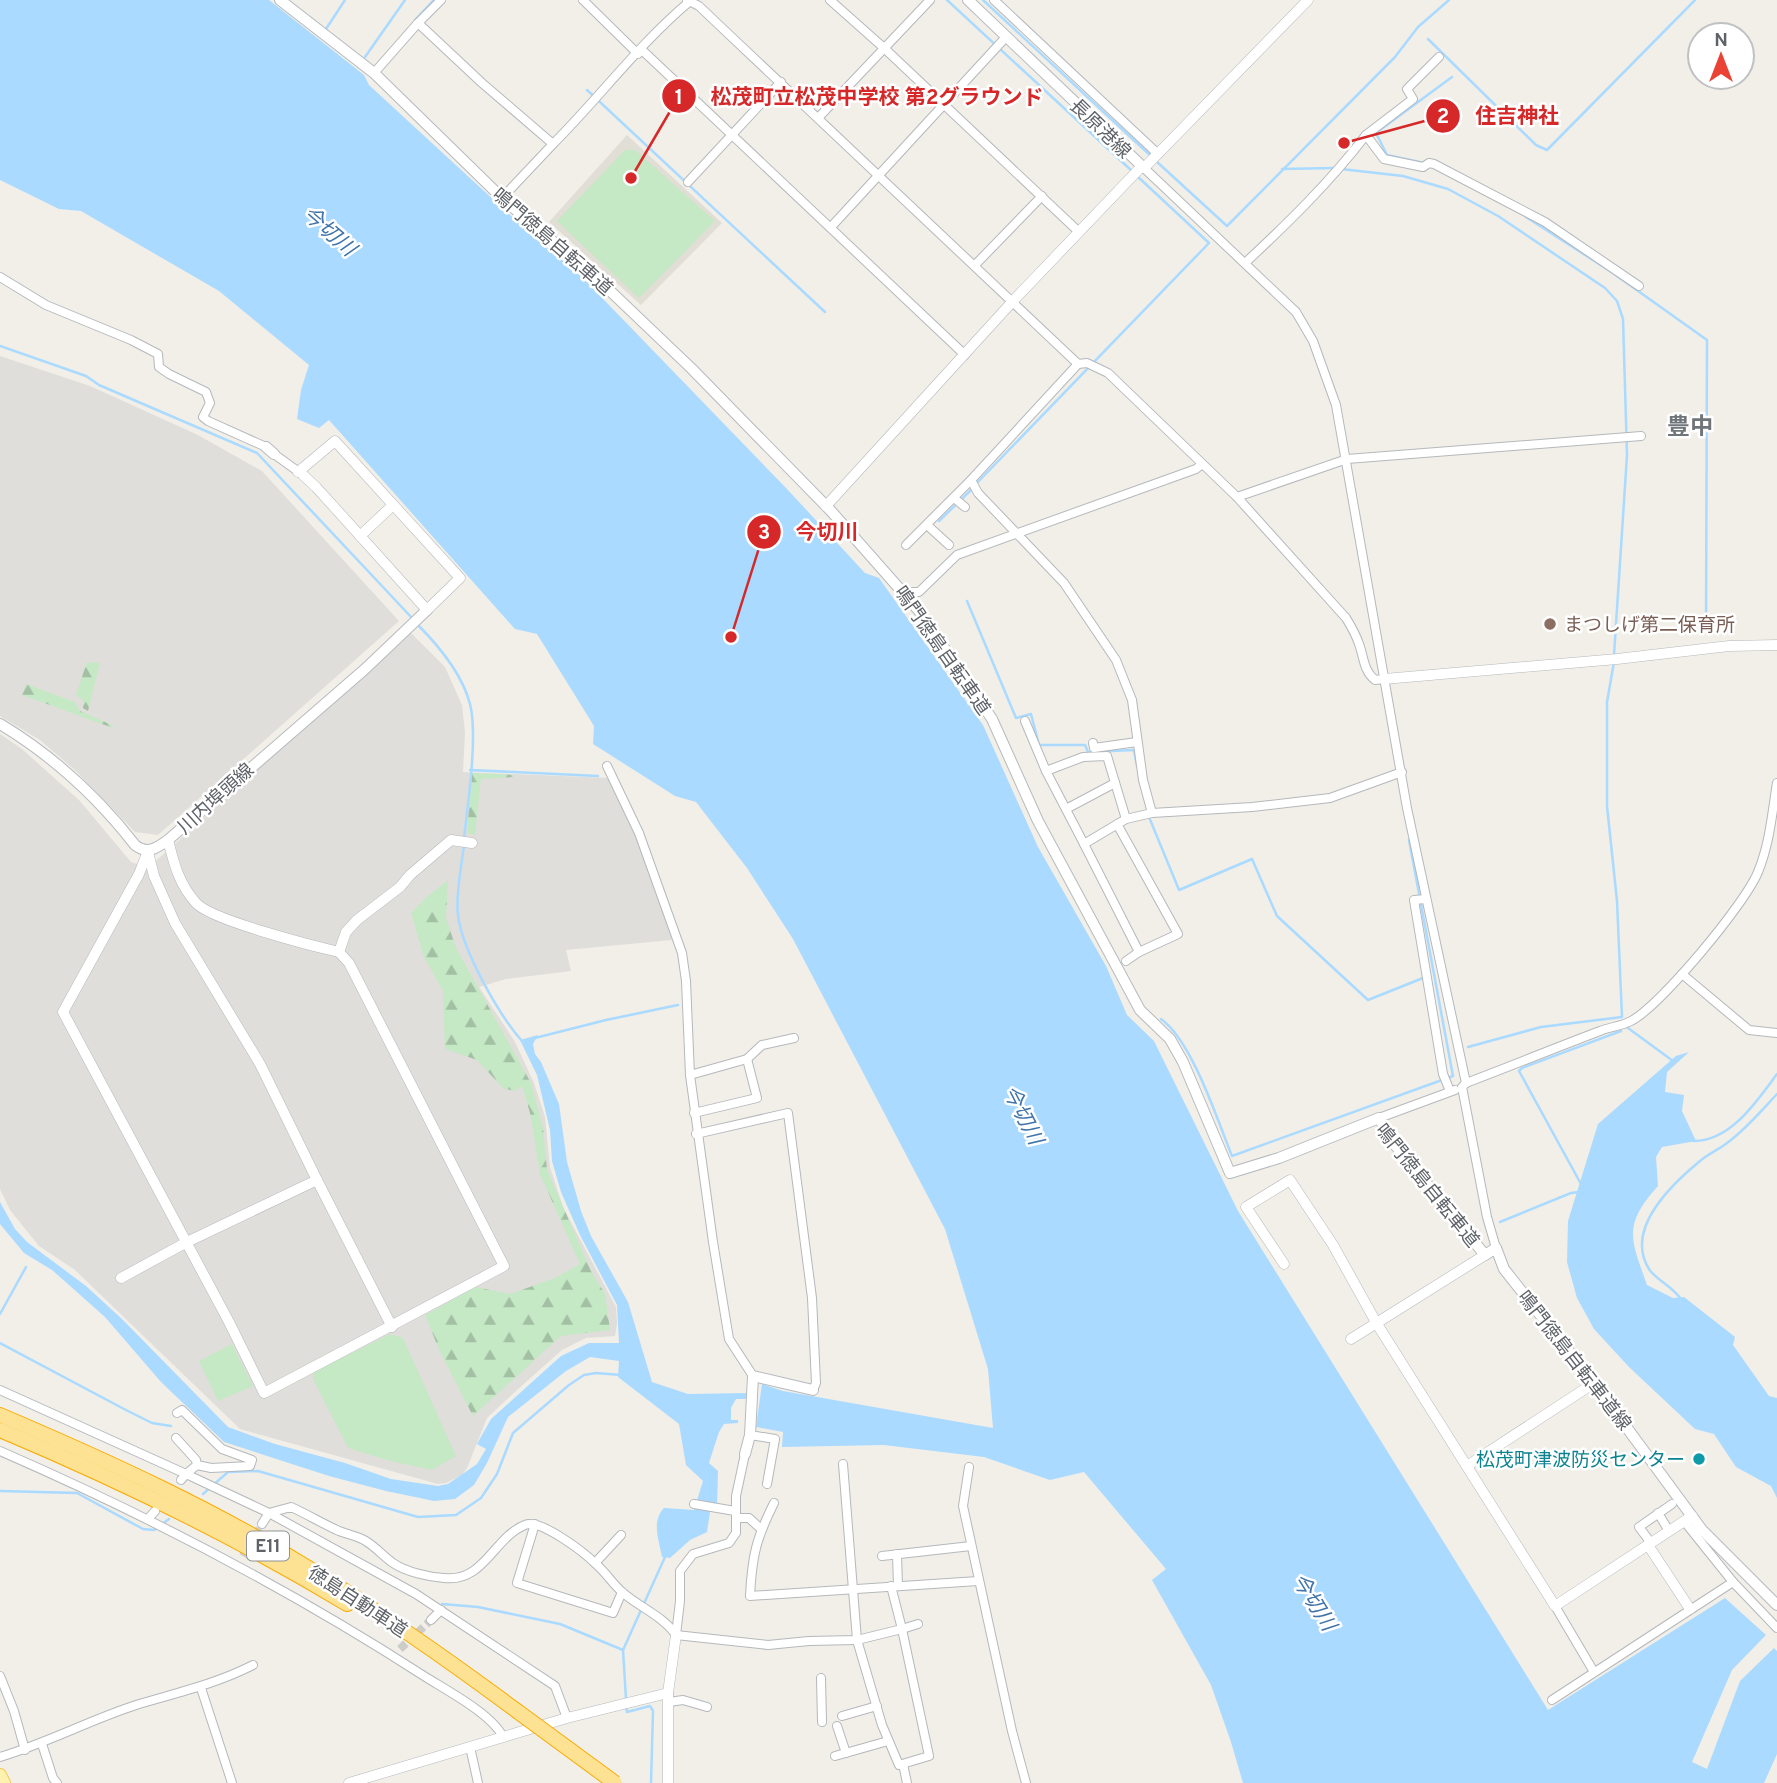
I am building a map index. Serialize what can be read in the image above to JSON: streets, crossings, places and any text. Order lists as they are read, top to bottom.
{
  "streets": {
    "highway": ["E11", "徳島自動車道"],
    "main road": [
      "長原港線",
      "鳴門徳島自転車道",
      "川内埠頭線",
      "鳴門徳島自転車道線"
    ]
  },
  "districts": ["豊中"],
  "water": ["今切川"],
  "places": [
    "住吉神社",
    "松茂町立松茂中学校 第2グラウンド",
    "まつしげ第二保育所",
    "今切川",
    "松茂町津波防災センター"
  ],
  "north": "top"
}
